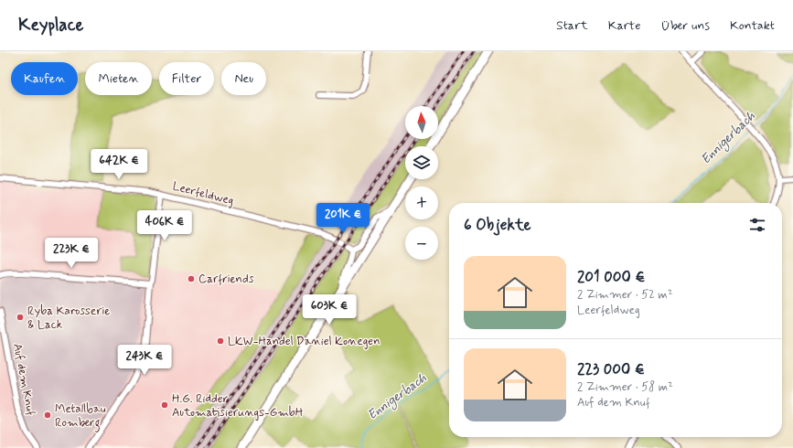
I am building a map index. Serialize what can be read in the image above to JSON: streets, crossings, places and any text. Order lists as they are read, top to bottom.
{
  "streets": {
    "street": ["Leerfeldweg", "Auf dem Knuf"]
  },
  "water": ["Ennigerbach"],
  "places": [
    "Carfriends",
    "Ryba Karosserie & Lack",
    "LKW-Handel Daniel Konegen",
    "H.G. Ridder Automatisierungs-GmbH",
    "Metallbau Romberg"
  ],
  "north": "top",
  "page": {
    "header": "Keyplace",
    "nav": [
      "Start",
      "Karte",
      "Über uns",
      "Kontakt"
    ],
    "chip": [
      "Kaufen",
      "Mieten",
      "Filter",
      "Neu"
    ],
    "map_buttons": ["+", "−"],
    "price": [
      "642K €",
      "201K €",
      "406K €",
      "223K €",
      "603K €",
      "243K €"
    ],
    "heading": "6 Objekte",
    "list": [
      {
        "name": "201 000 €",
        "note": "2 Zimmer · 52 m² · Leerfeldweg"
      },
      {
        "name": "223 000 €",
        "note": "2 Zimmer · 58 m² · Auf dem Knuf"
      }
    ]
  }
}
